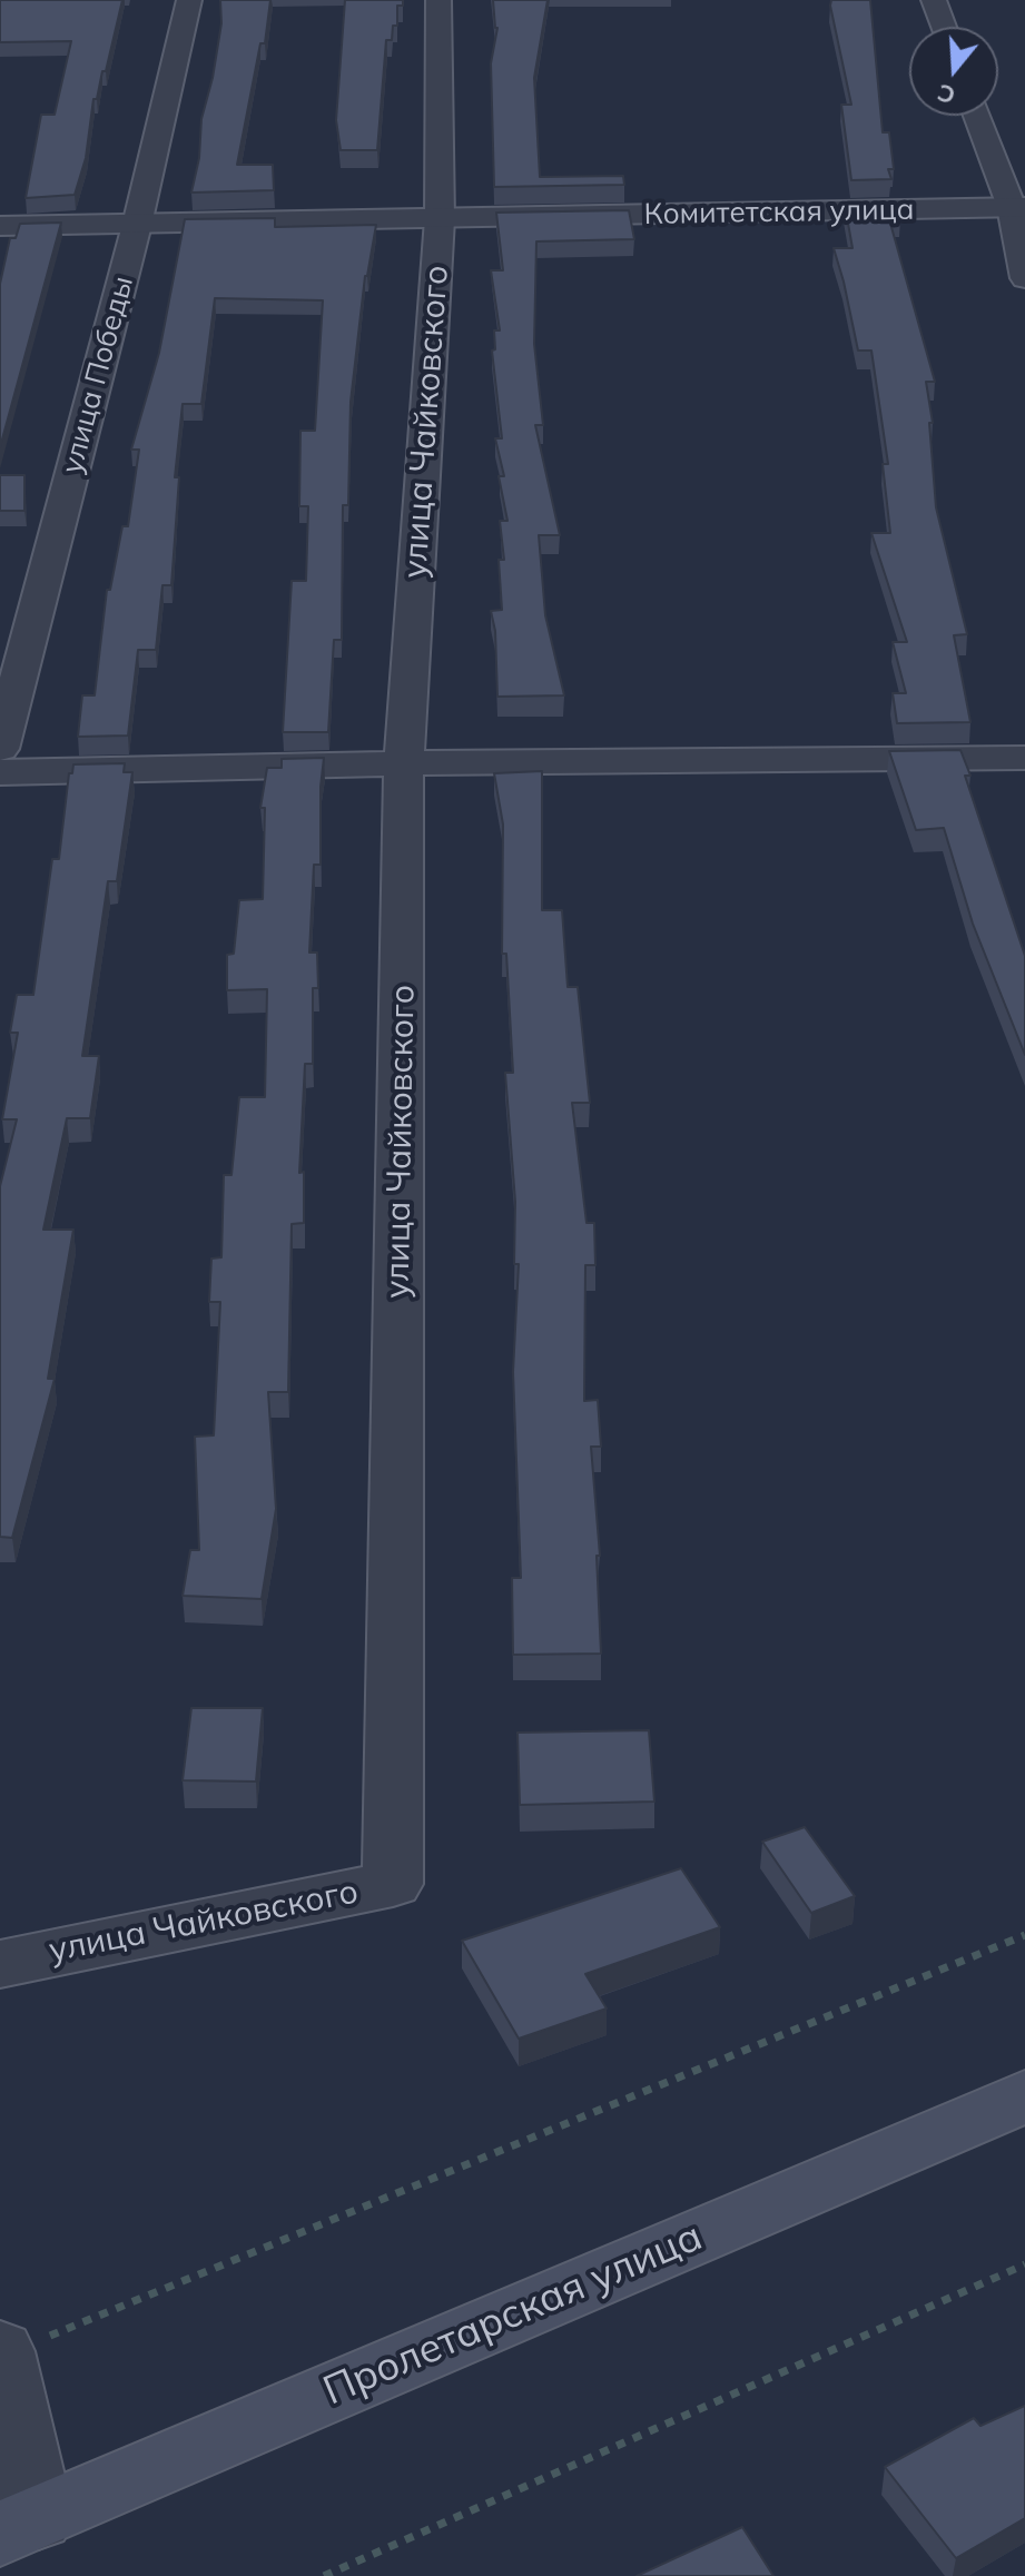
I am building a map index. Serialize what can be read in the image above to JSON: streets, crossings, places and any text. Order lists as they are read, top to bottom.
{
  "streets": {
    "main road": ["Пролетарская улица"],
    "street": ["Комитетская улица", "улица Победы", "улица Чайковского"]
  },
  "crossings": [
    ["Комитетская улица", "улица Победы"],
    ["Комитетская улица", "улица Чайковского"]
  ],
  "north": "bottom"
}
